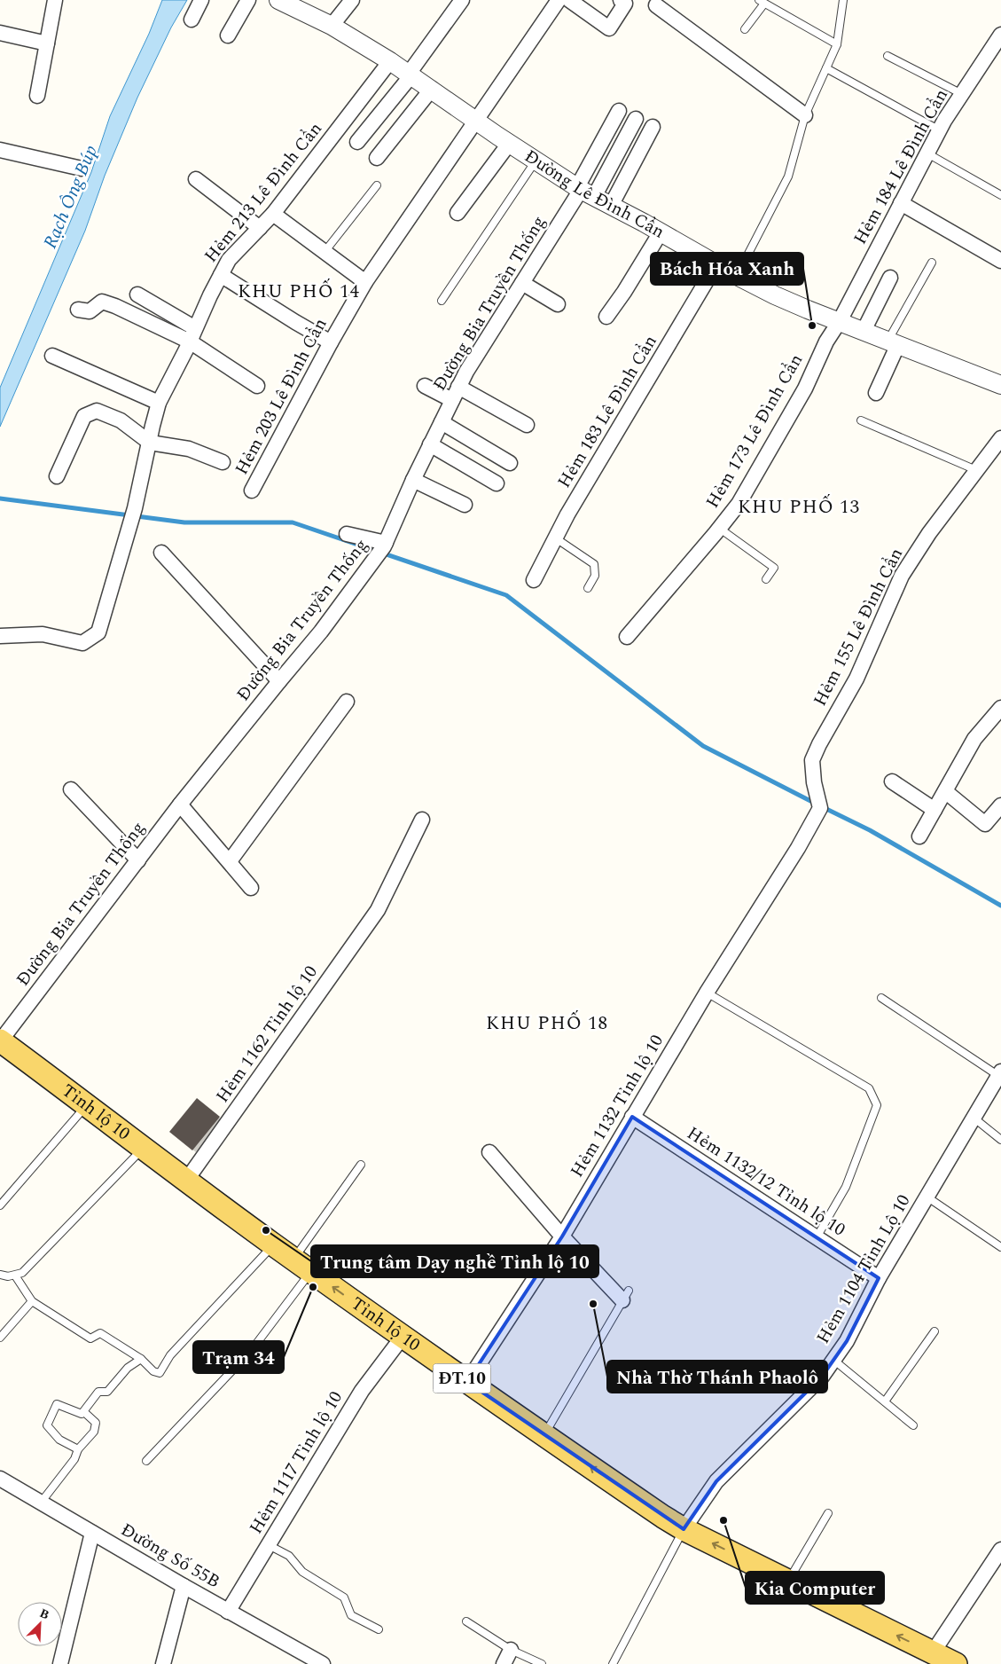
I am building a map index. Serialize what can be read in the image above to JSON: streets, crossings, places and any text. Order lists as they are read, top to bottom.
{
  "streets": {
    "main road": ["Tỉnh lộ 10", "ĐT.10"],
    "street": [
      "Hẻm 184 Lê Đình Cẩn",
      "Hẻm 213 Lê Đình Cẩn",
      "Đường Lê Đình Cẩn",
      "Đường Bia Truyền Thống",
      "Hẻm 203 Lê Đình Cẩn",
      "Hẻm 183 Lê Đình Cẩn",
      "Hẻm 173 Lê Đình Cẩn",
      "Hẻm 155 Lê Đình Cẩn",
      "Hẻm 1162 Tỉnh lộ 10",
      "Hẻm 1132 Tỉnh lộ 10",
      "Hẻm 1132/12 Tỉnh lộ 10",
      "Hẻm 1104 Tỉnh Lộ 10",
      "Hẻm 1117 Tỉnh lộ 10",
      "Đường Số 55B"
    ]
  },
  "crossings": [
    ["Hẻm 184 Lê Đình Cẩn", "Đường Lê Đình Cẩn"],
    ["Hẻm 184 Lê Đình Cẩn", "Hẻm 173 Lê Đình Cẩn"],
    ["Hẻm 213 Lê Đình Cẩn", "Đường Lê Đình Cẩn"],
    ["Đường Lê Đình Cẩn", "Đường Bia Truyền Thống"],
    ["Đường Lê Đình Cẩn", "Hẻm 203 Lê Đình Cẩn"],
    ["Đường Lê Đình Cẩn", "Hẻm 183 Lê Đình Cẩn"],
    ["Đường Lê Đình Cẩn", "Hẻm 173 Lê Đình Cẩn"],
    ["Đường Bia Truyền Thống", "Tỉnh lộ 10"],
    ["Hẻm 155 Lê Đình Cẩn", "Hẻm 1132 Tỉnh lộ 10"],
    ["Hẻm 1162 Tỉnh lộ 10", "Tỉnh lộ 10"],
    ["Hẻm 1132 Tỉnh lộ 10", "Tỉnh lộ 10"],
    ["Hẻm 1132 Tỉnh lộ 10", "Hẻm 1132/12 Tỉnh lộ 10"],
    ["Tỉnh lộ 10", "Hẻm 1104 Tỉnh Lộ 10"],
    ["Tỉnh lộ 10", "Hẻm 1117 Tỉnh lộ 10"],
    ["Hẻm 1132/12 Tỉnh lộ 10", "Hẻm 1104 Tỉnh Lộ 10"],
    ["Hẻm 1117 Tỉnh lộ 10", "Đường Số 55B"]
  ],
  "one_way": ["Tỉnh lộ 10"],
  "districts": ["KHU PHỐ 14", "KHU PHỐ 13", "KHU PHỐ 18"],
  "water": ["Rạch Ông Búp"],
  "places": [
    "Bách Hóa Xanh",
    "Trung tâm Dạy nghề Tỉnh lộ 10",
    "Trạm 34",
    "Nhà Thờ Thánh Phaolô",
    "Kia Computer"
  ],
  "north": "top right"
}
